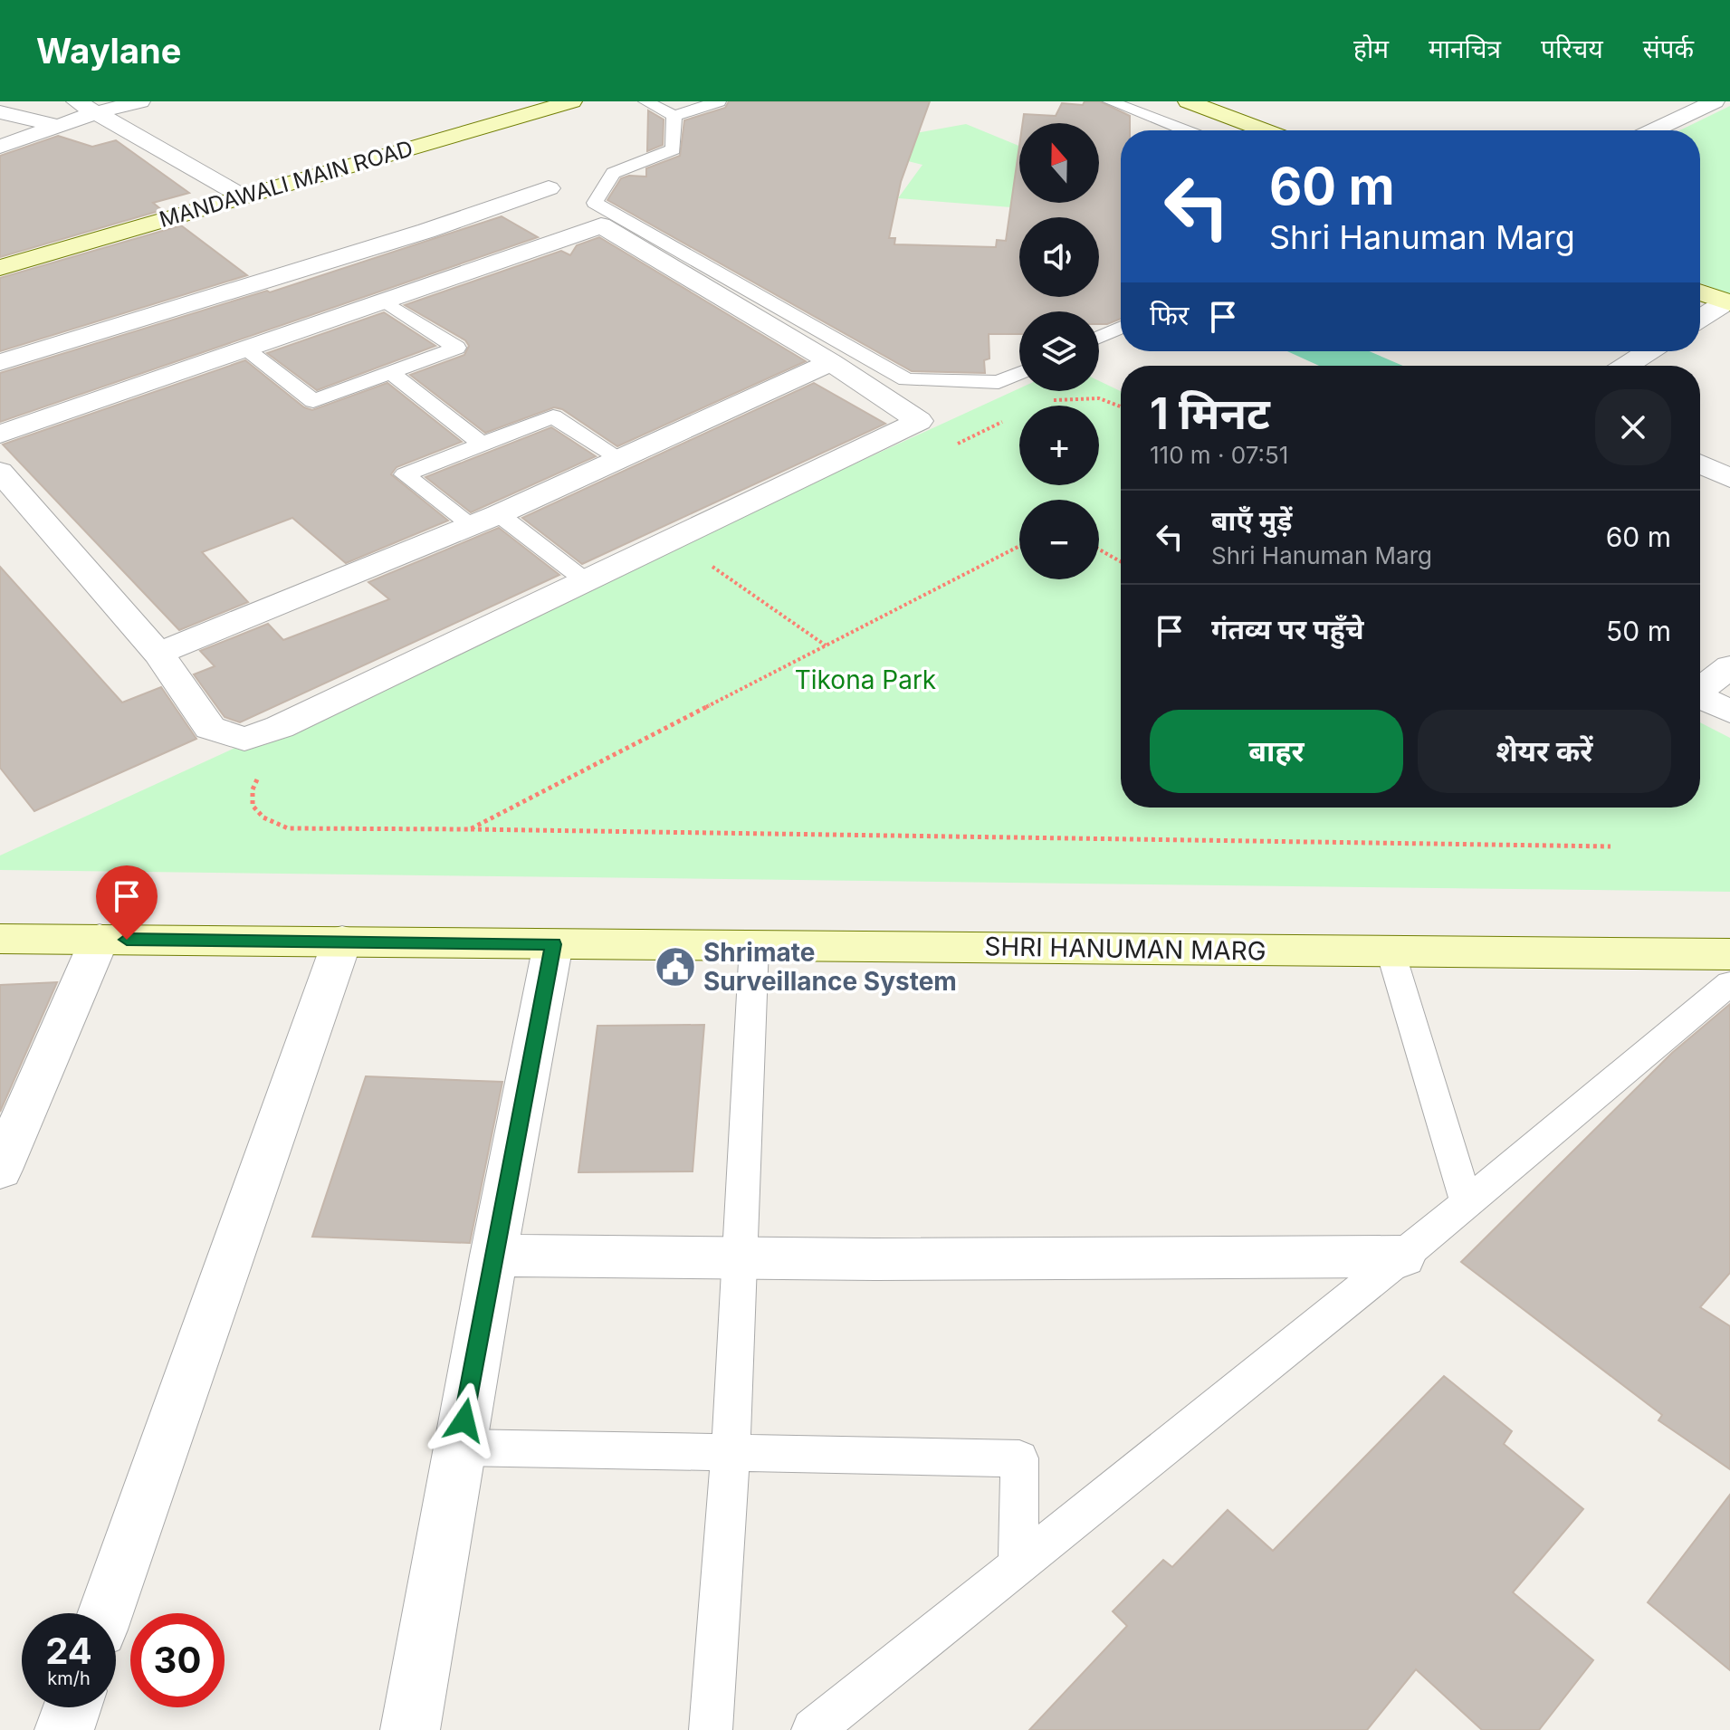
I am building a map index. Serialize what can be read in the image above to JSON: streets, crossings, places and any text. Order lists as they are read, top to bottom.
{
  "streets": {
    "street": ["MANDAWALI MAIN ROAD", "SHRI HANUMAN MARG"]
  },
  "parks": ["Tikona Park"],
  "places": {
    "public building": ["Shrimate Surveillance System"]
  },
  "north": "top",
  "page": {
    "header": "Waylane",
    "nav": [
      "होम",
      "मानचित्र",
      "परिचय",
      "संपर्क"
    ],
    "map_buttons": ["+", "−"],
    "turn": ["60 m", "Shri Hanuman Marg"],
    "then": "फिर",
    "heading": ["1 मिनट", "110 m · 07:51"],
    "list": [
      {
        "name": "बाएँ मुड़ें",
        "note": "Shri Hanuman Marg",
        "value": "60 m"
      },
      {
        "name": "गंतव्य पर पहुँचे",
        "value": "50 m"
      }
    ],
    "buttons": ["बाहर", "शेयर करें"],
    "speed": "24 km/h",
    "limit": "30"
  }
}
